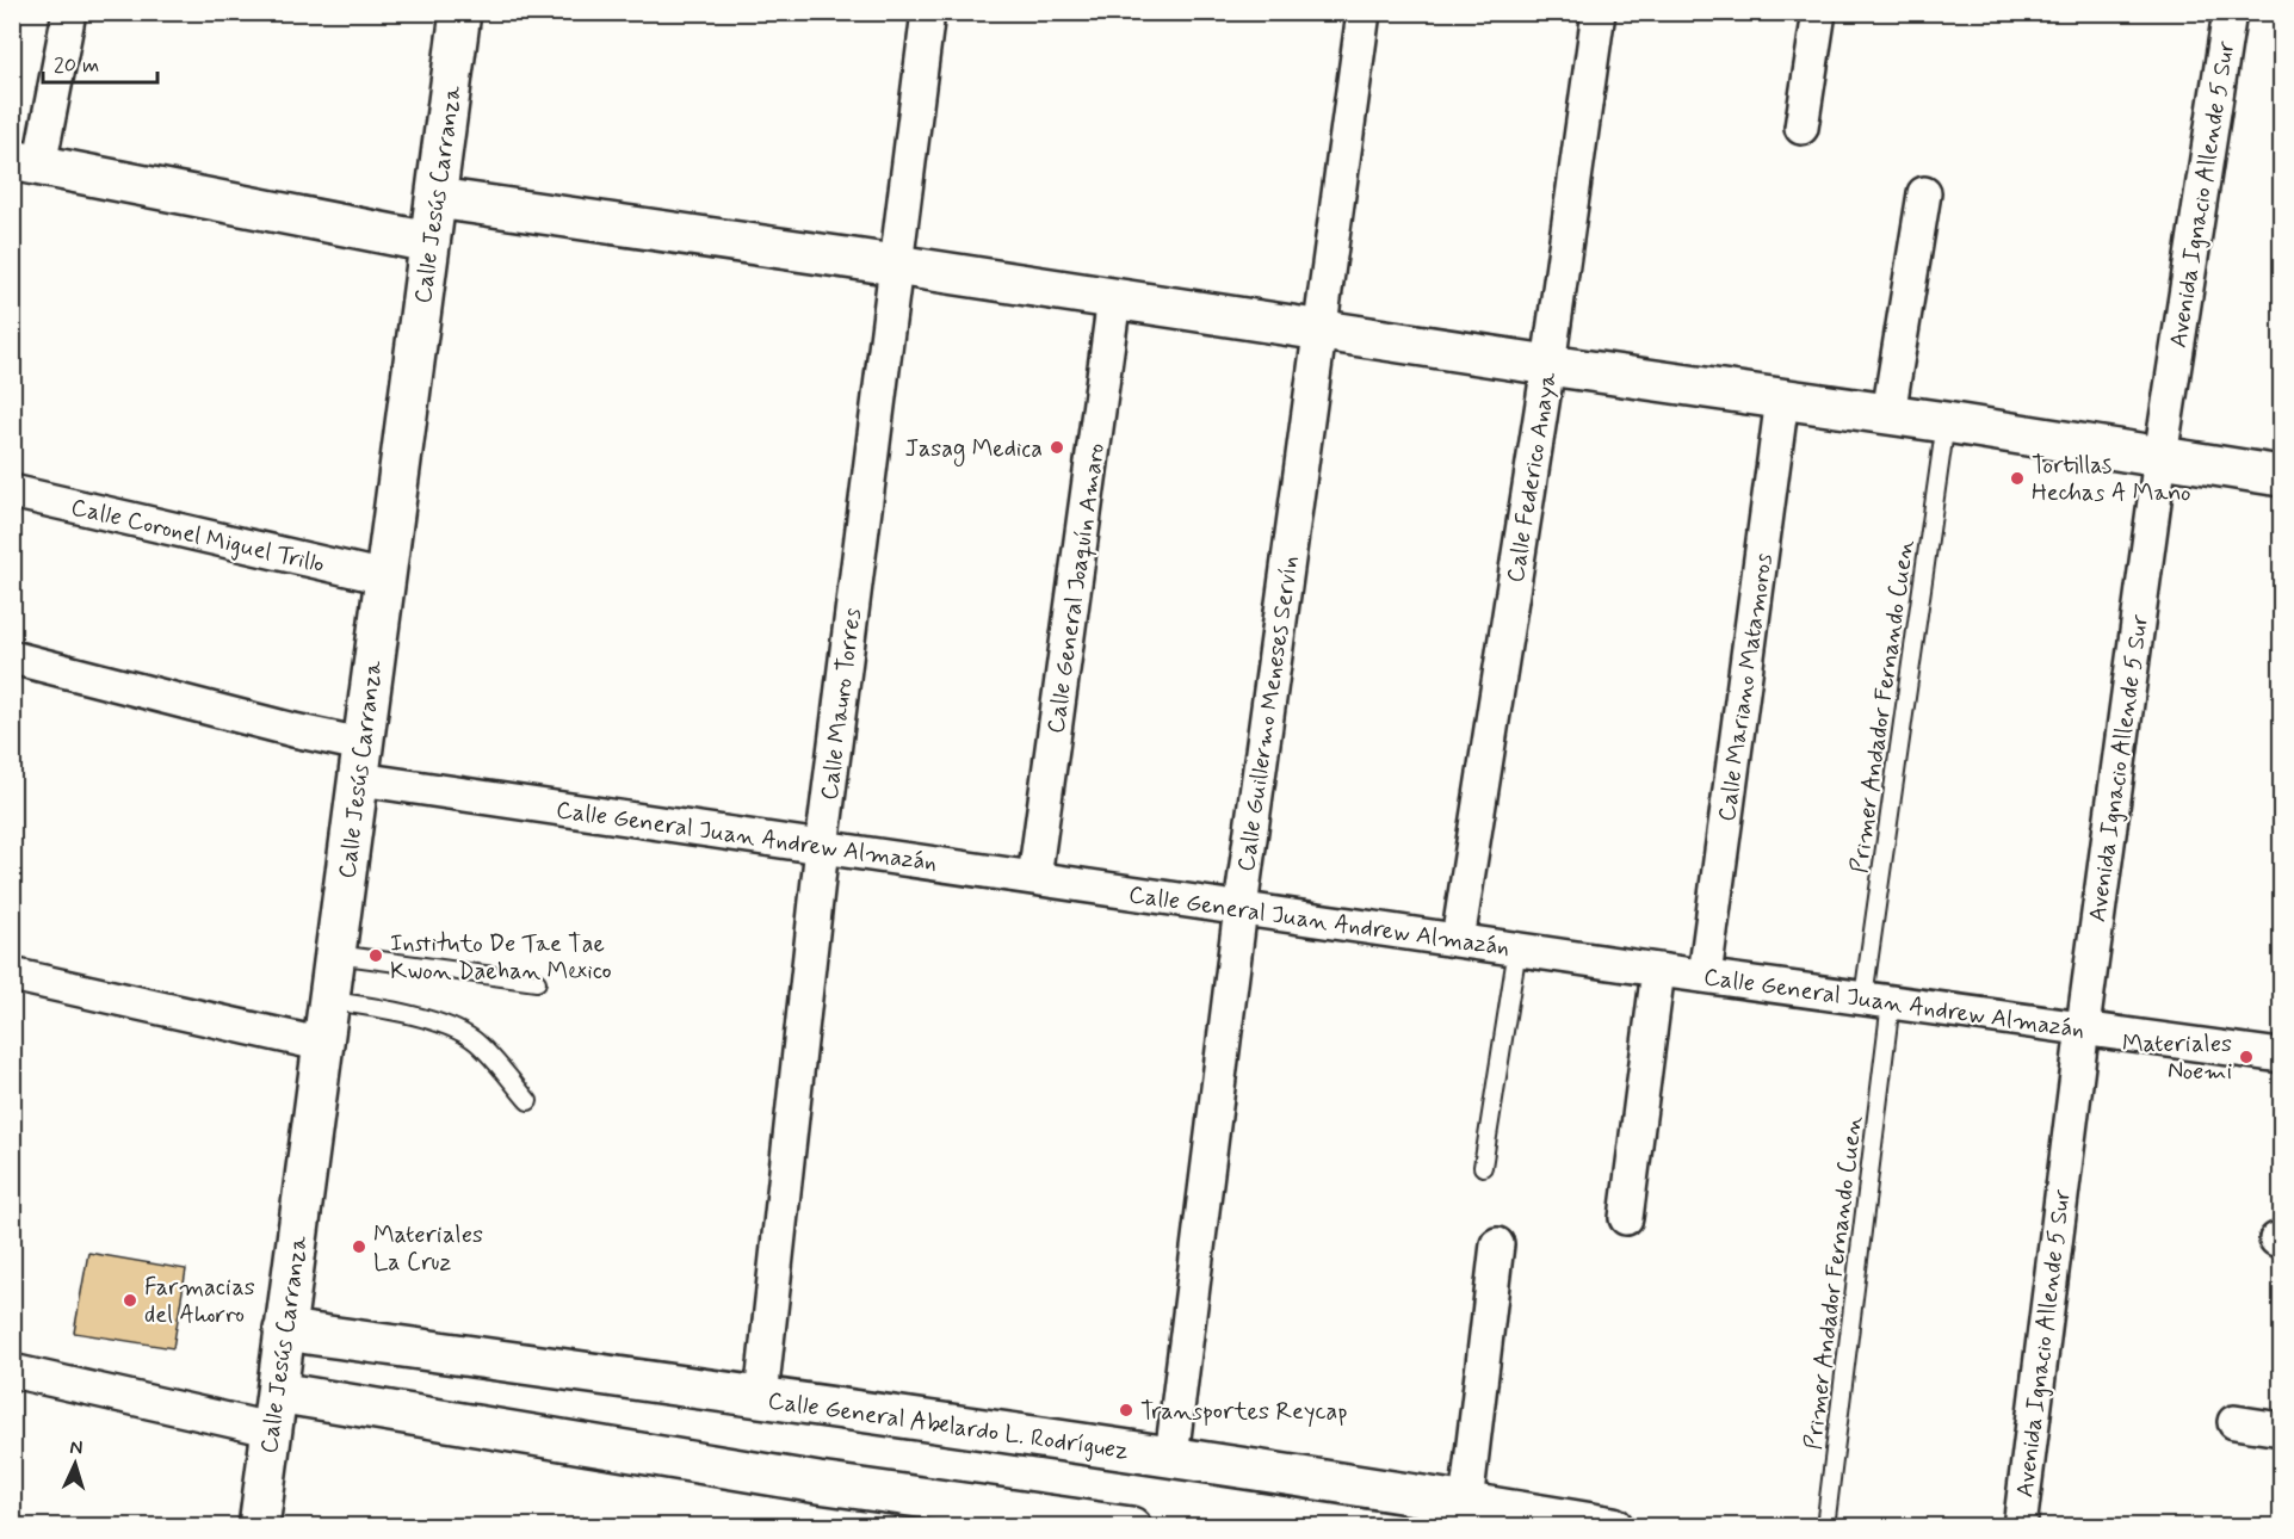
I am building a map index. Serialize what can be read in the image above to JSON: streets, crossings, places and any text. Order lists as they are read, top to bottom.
{
  "streets": {
    "main road": ["Calle Jesús Carranza", "Calle General Abelardo L. Rodríguez"],
    "street": [
      "Avenida Ignacio Allende 5 Sur",
      "Calle Federico Anaya",
      "Calle Coronel Miguel Trillo",
      "Calle General Joaquín Amaro",
      "Calle Mariano Matamoros",
      "Calle Mauro Torres",
      "Calle Guillermo Meneses Servín",
      "Calle General Juan Andrew Almazán"
    ],
    "lane": ["Primer Andador Fernando Cuen"]
  },
  "crossings": [
    ["Calle Jesús Carranza", "Calle Coronel Miguel Trillo"],
    ["Calle Jesús Carranza", "Calle General Juan Andrew Almazán"],
    ["Calle Jesús Carranza", "Calle General Abelardo L. Rodríguez"],
    ["Avenida Ignacio Allende 5 Sur", "Calle General Juan Andrew Almazán"],
    ["Calle Federico Anaya", "Calle General Juan Andrew Almazán"],
    ["Calle General Joaquín Amaro", "Calle General Juan Andrew Almazán"],
    ["Calle Mariano Matamoros", "Calle General Juan Andrew Almazán"],
    ["Calle Mauro Torres", "Calle General Juan Andrew Almazán"],
    ["Calle Mauro Torres", "Calle General Abelardo L. Rodríguez"],
    ["Primer Andador Fernando Cuen", "Calle General Juan Andrew Almazán"],
    ["Calle Guillermo Meneses Servín", "Calle General Juan Andrew Almazán"],
    ["Calle Guillermo Meneses Servín", "Calle General Abelardo L. Rodríguez"]
  ],
  "places": [
    "Jasag Medica",
    "Tortillas Hechas A Mano",
    "Instituto De Tae Tae Kwon Daehan Mexico",
    "Materiales Noemi",
    "Materiales La Cruz",
    "Farmacias del Ahorro",
    "Transportes Reycap"
  ],
  "scale_bar": "20 m",
  "north": "top"
}
